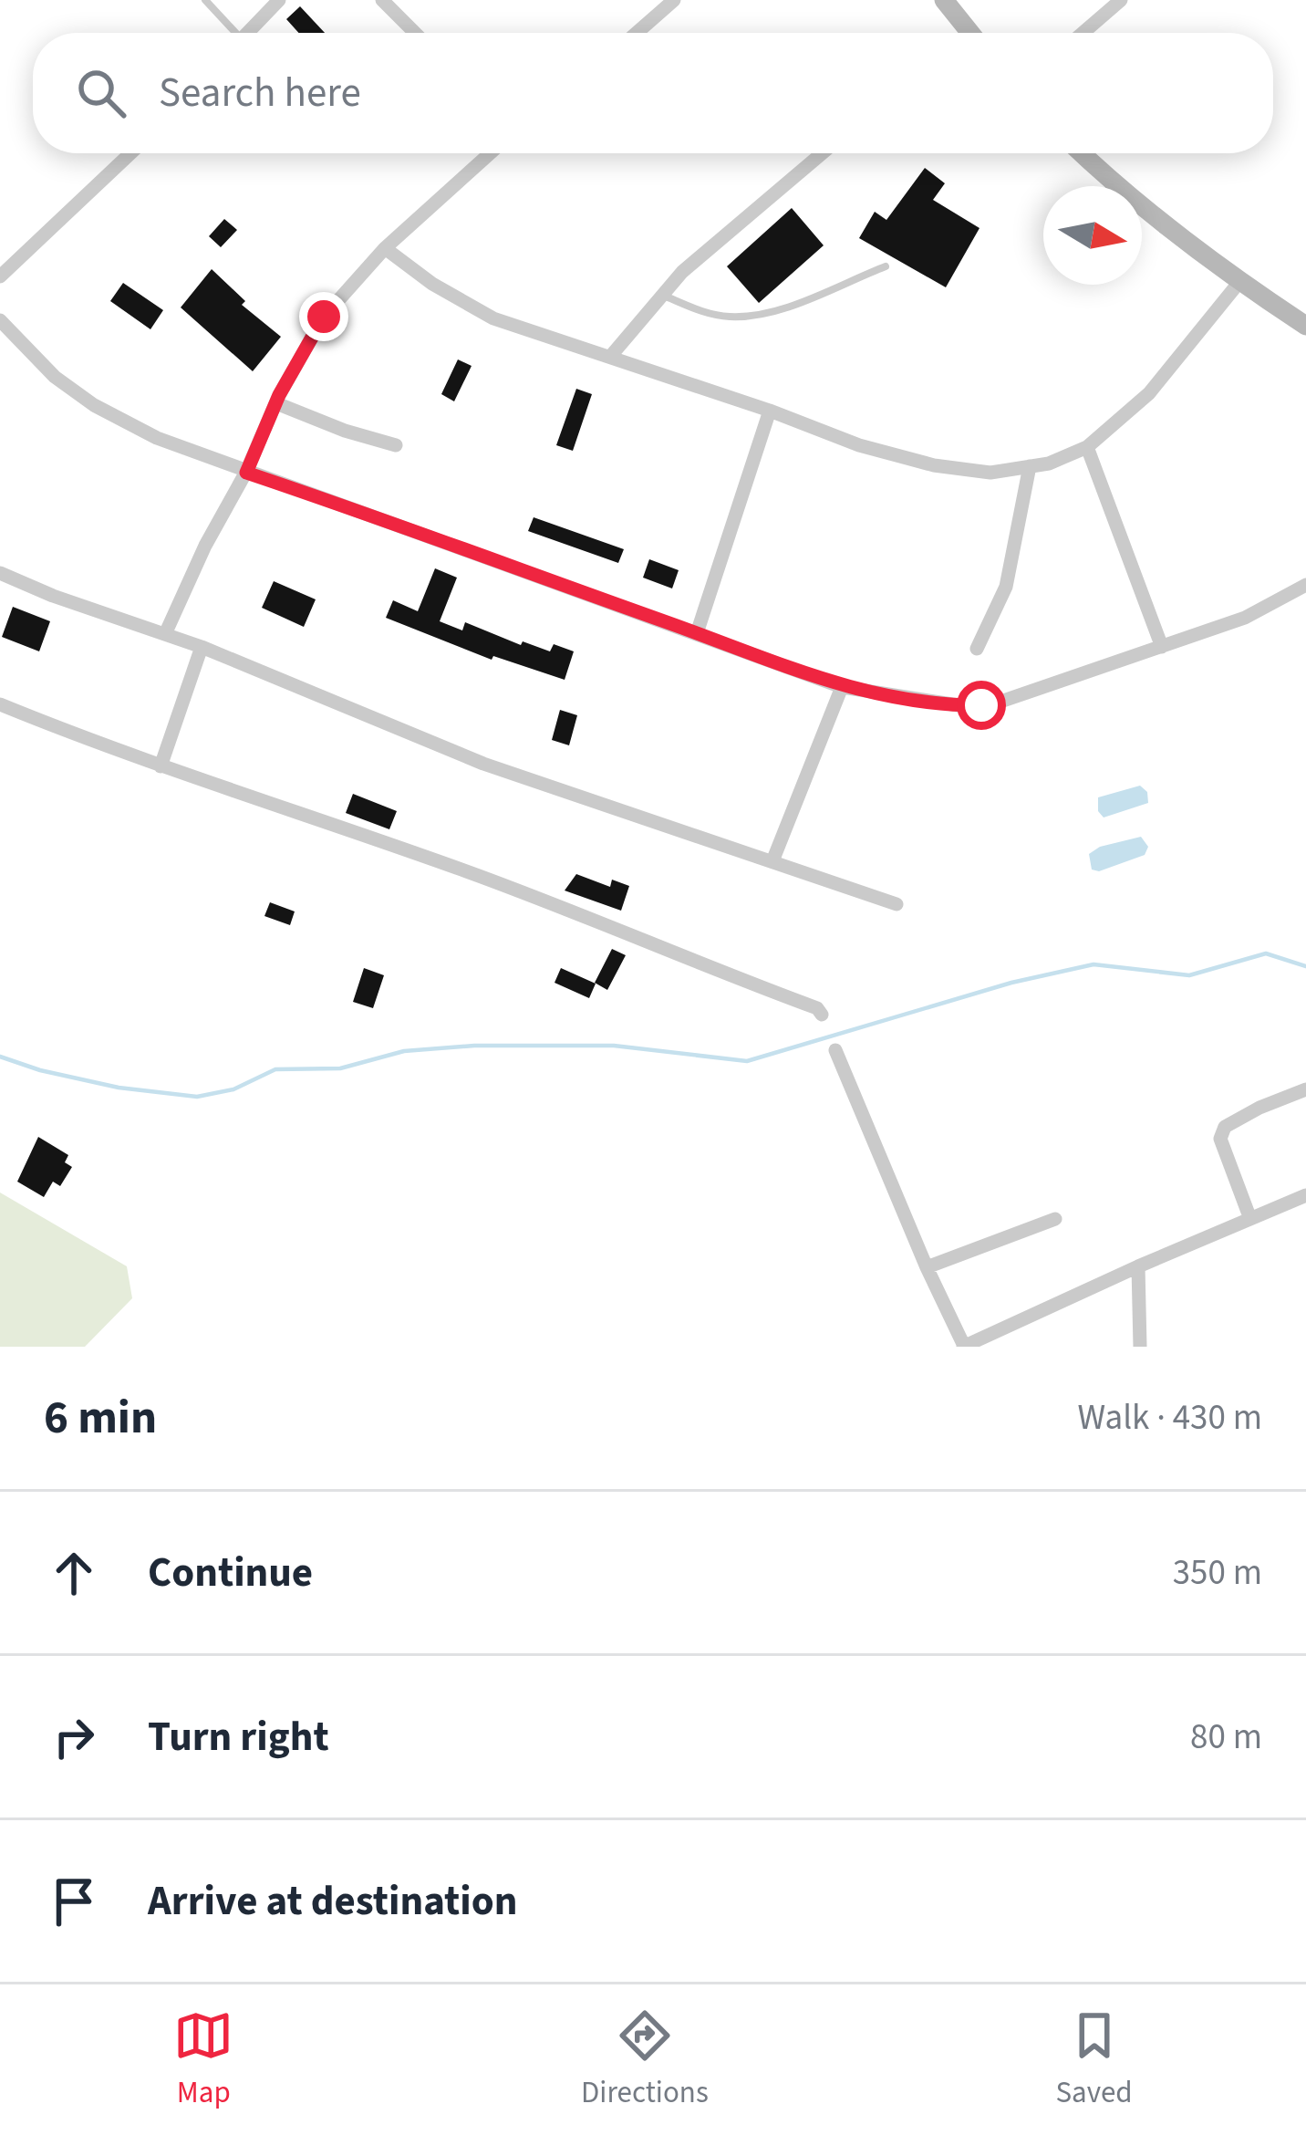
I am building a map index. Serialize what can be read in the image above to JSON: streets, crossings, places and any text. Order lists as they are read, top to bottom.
{
  "north": "right",
  "page": {
    "search": "Search here",
    "heading": ["6 min", "Walk · 430 m"],
    "list": [
      ["Continue", "350 m"],
      ["Turn right", "80 m"],
      "Arrive at destination"
    ],
    "nav": ["Map", "Directions", "Saved"]
  }
}
